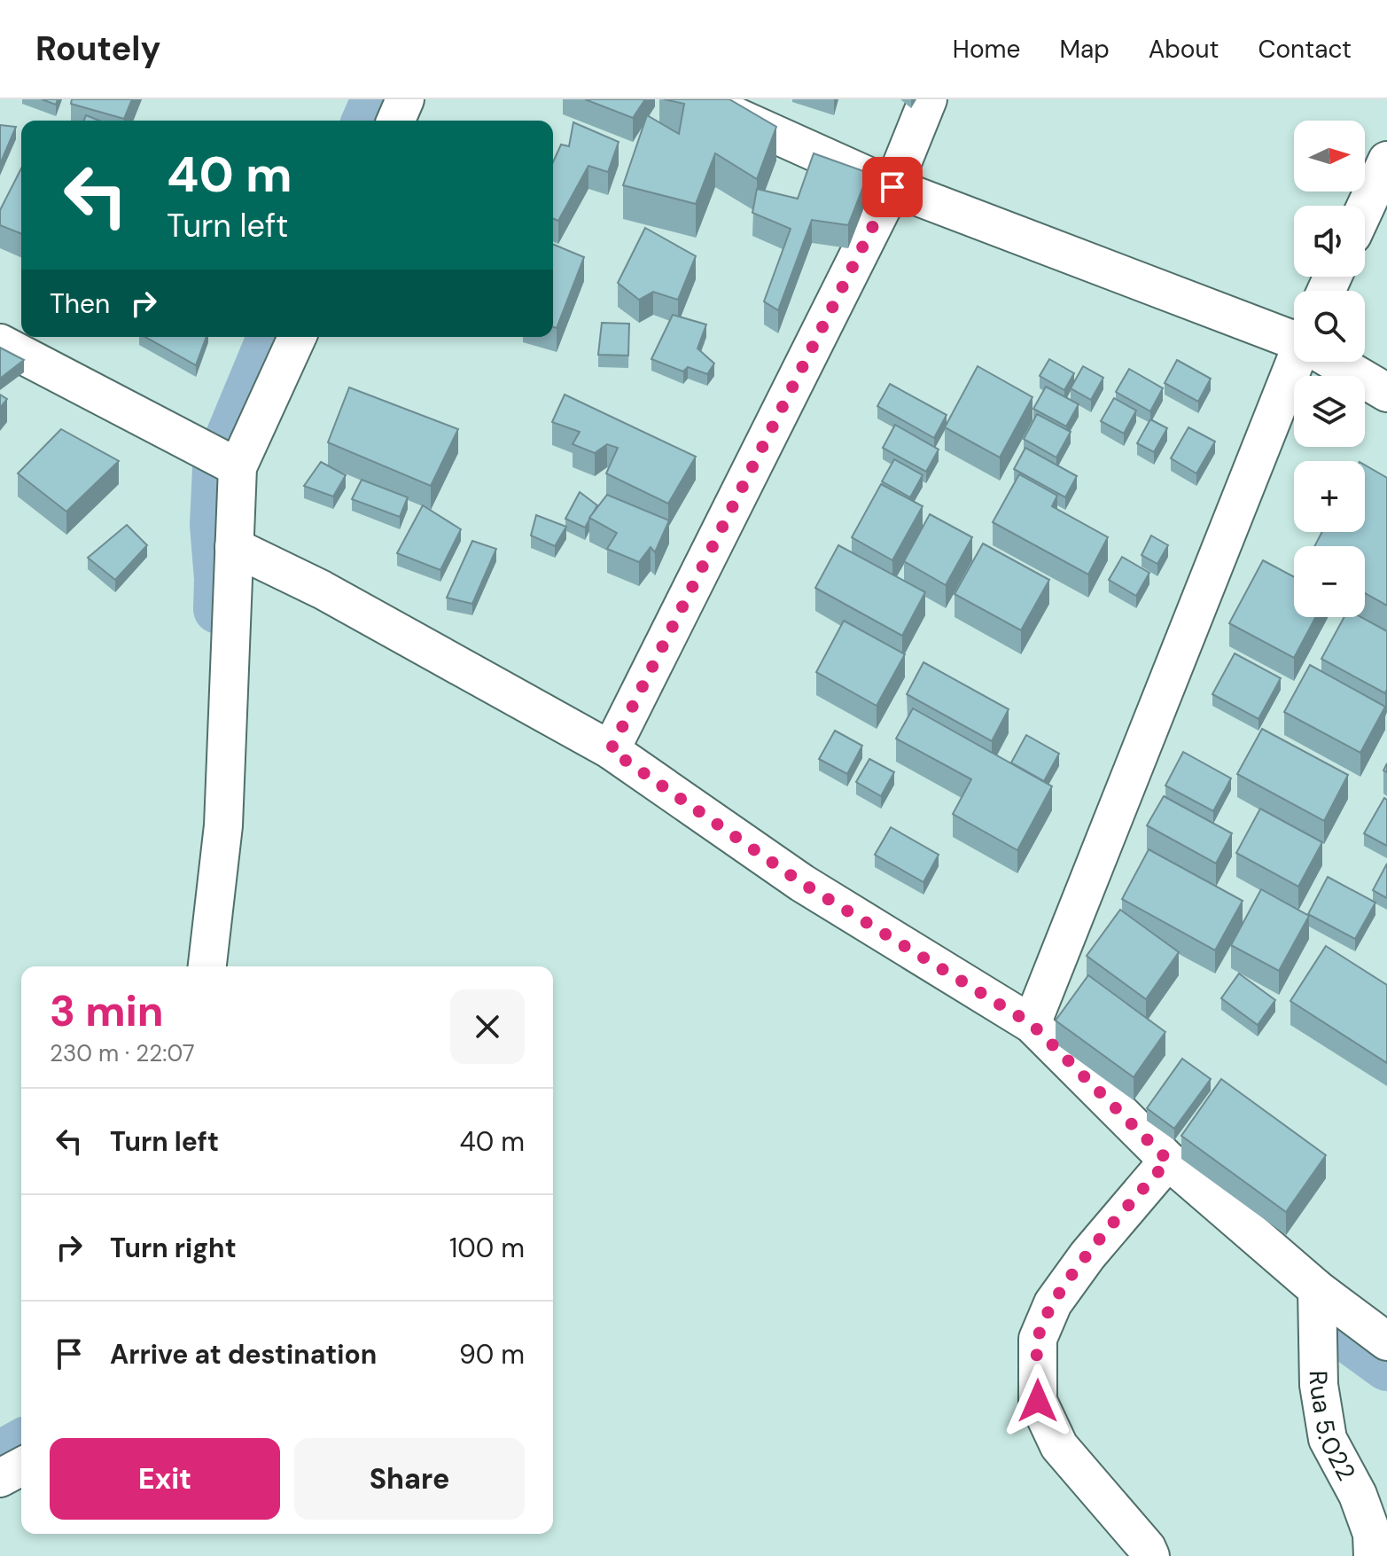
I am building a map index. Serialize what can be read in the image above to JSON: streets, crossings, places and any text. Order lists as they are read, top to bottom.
{
  "streets": {
    "street": ["Rua 5.022"]
  },
  "north": "right",
  "page": {
    "header": "Routely",
    "nav": [
      "Home",
      "Map",
      "About",
      "Contact"
    ],
    "map_buttons": ["+", "−"],
    "turn": ["40 m", "Turn left"],
    "then": "Then",
    "heading": ["3 min", "230 m · 22:07"],
    "list": [
      {
        "name": "Turn left",
        "value": "40 m"
      },
      {
        "name": "Turn right",
        "value": "100 m"
      },
      {
        "name": "Arrive at destination",
        "value": "90 m"
      }
    ],
    "buttons": ["Exit", "Share"]
  }
}
